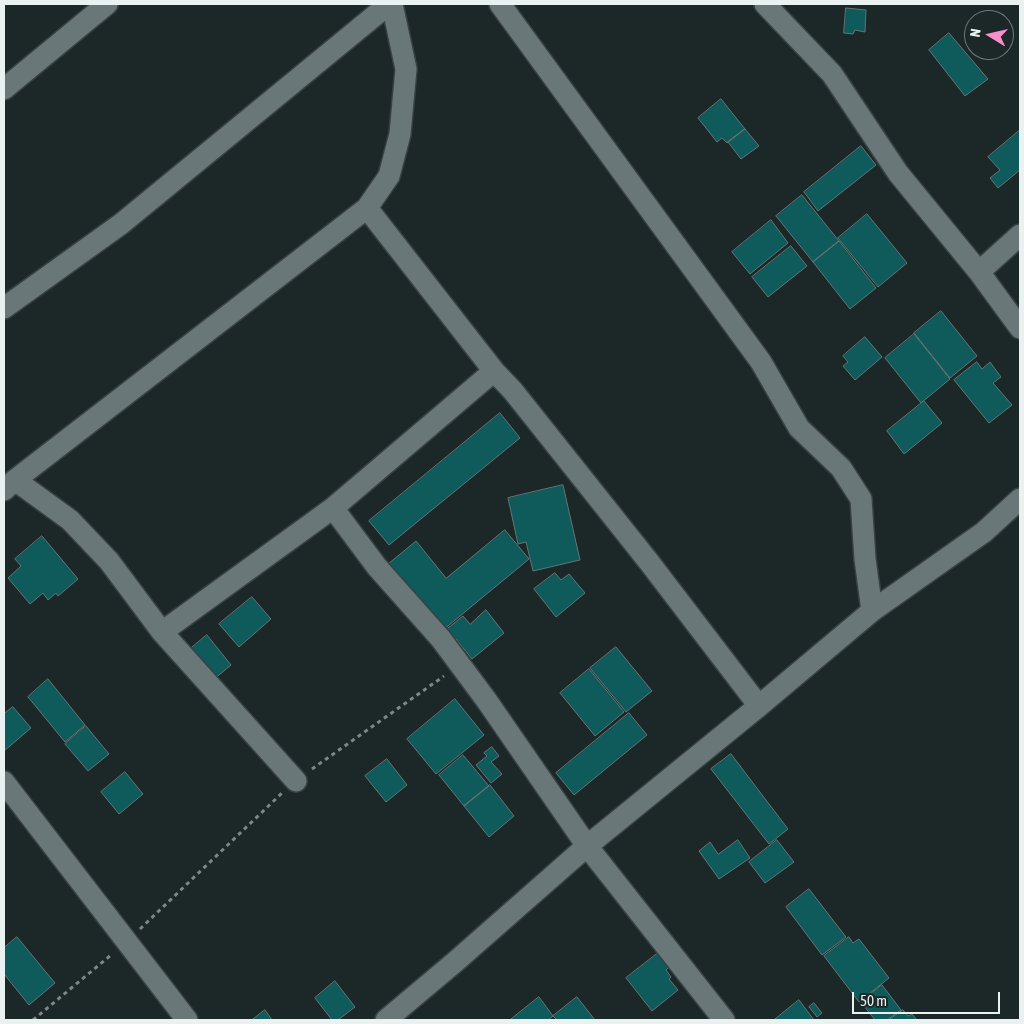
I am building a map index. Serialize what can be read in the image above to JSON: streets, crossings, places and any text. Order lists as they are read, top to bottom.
{
  "scale_bar": "50 m",
  "north": "left"
}
